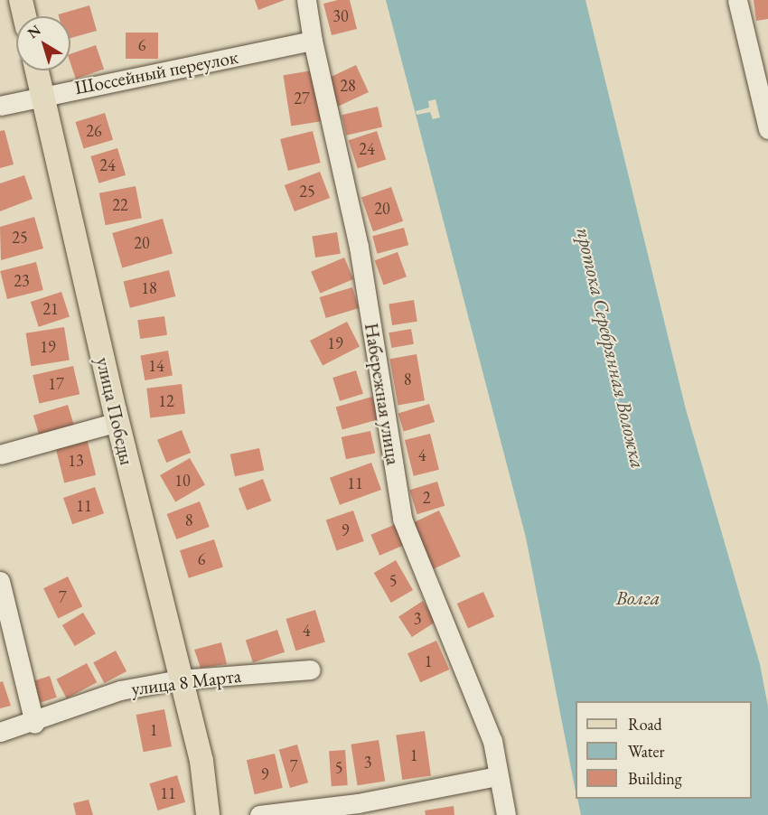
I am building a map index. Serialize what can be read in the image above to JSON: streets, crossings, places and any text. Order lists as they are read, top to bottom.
{
  "streets": {
    "main road": ["улица Победы"],
    "street": ["Шоссейный переулок", "Набережная улица", "улица 8 Марта"]
  },
  "crossings": [
    ["Шоссейный переулок", "Набережная улица"],
    ["Шоссейный переулок", "улица Победы"],
    ["улица Победы", "улица 8 Марта"]
  ],
  "water": ["протока Серебрянная Воложка", "Волга"],
  "house_numbers": [
    "30",
    "6",
    "28",
    "27",
    "26",
    "24",
    "24",
    "25",
    "22",
    "20",
    "25",
    "20",
    "23",
    "18",
    "21",
    "19",
    "19",
    "14",
    "8",
    "17",
    "12",
    "4",
    "13",
    "10",
    "11",
    "2",
    "11",
    "8",
    "9",
    "6",
    "5",
    "7",
    "3",
    "4",
    "1",
    "1",
    "1",
    "3",
    "7",
    "5",
    "9",
    "11"
  ],
  "legend": ["Road", "Water", "Building"],
  "north": "top left"
}
